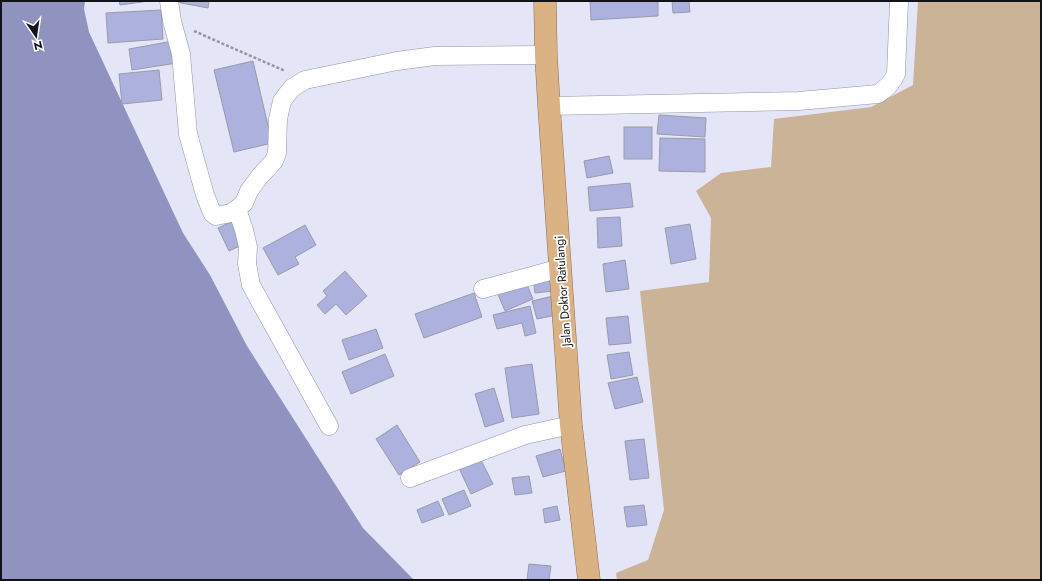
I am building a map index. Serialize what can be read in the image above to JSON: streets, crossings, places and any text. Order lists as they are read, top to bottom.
{
  "streets": {
    "highway": ["Jalan Doktor Ratulangi"]
  },
  "north": "bottom"
}
